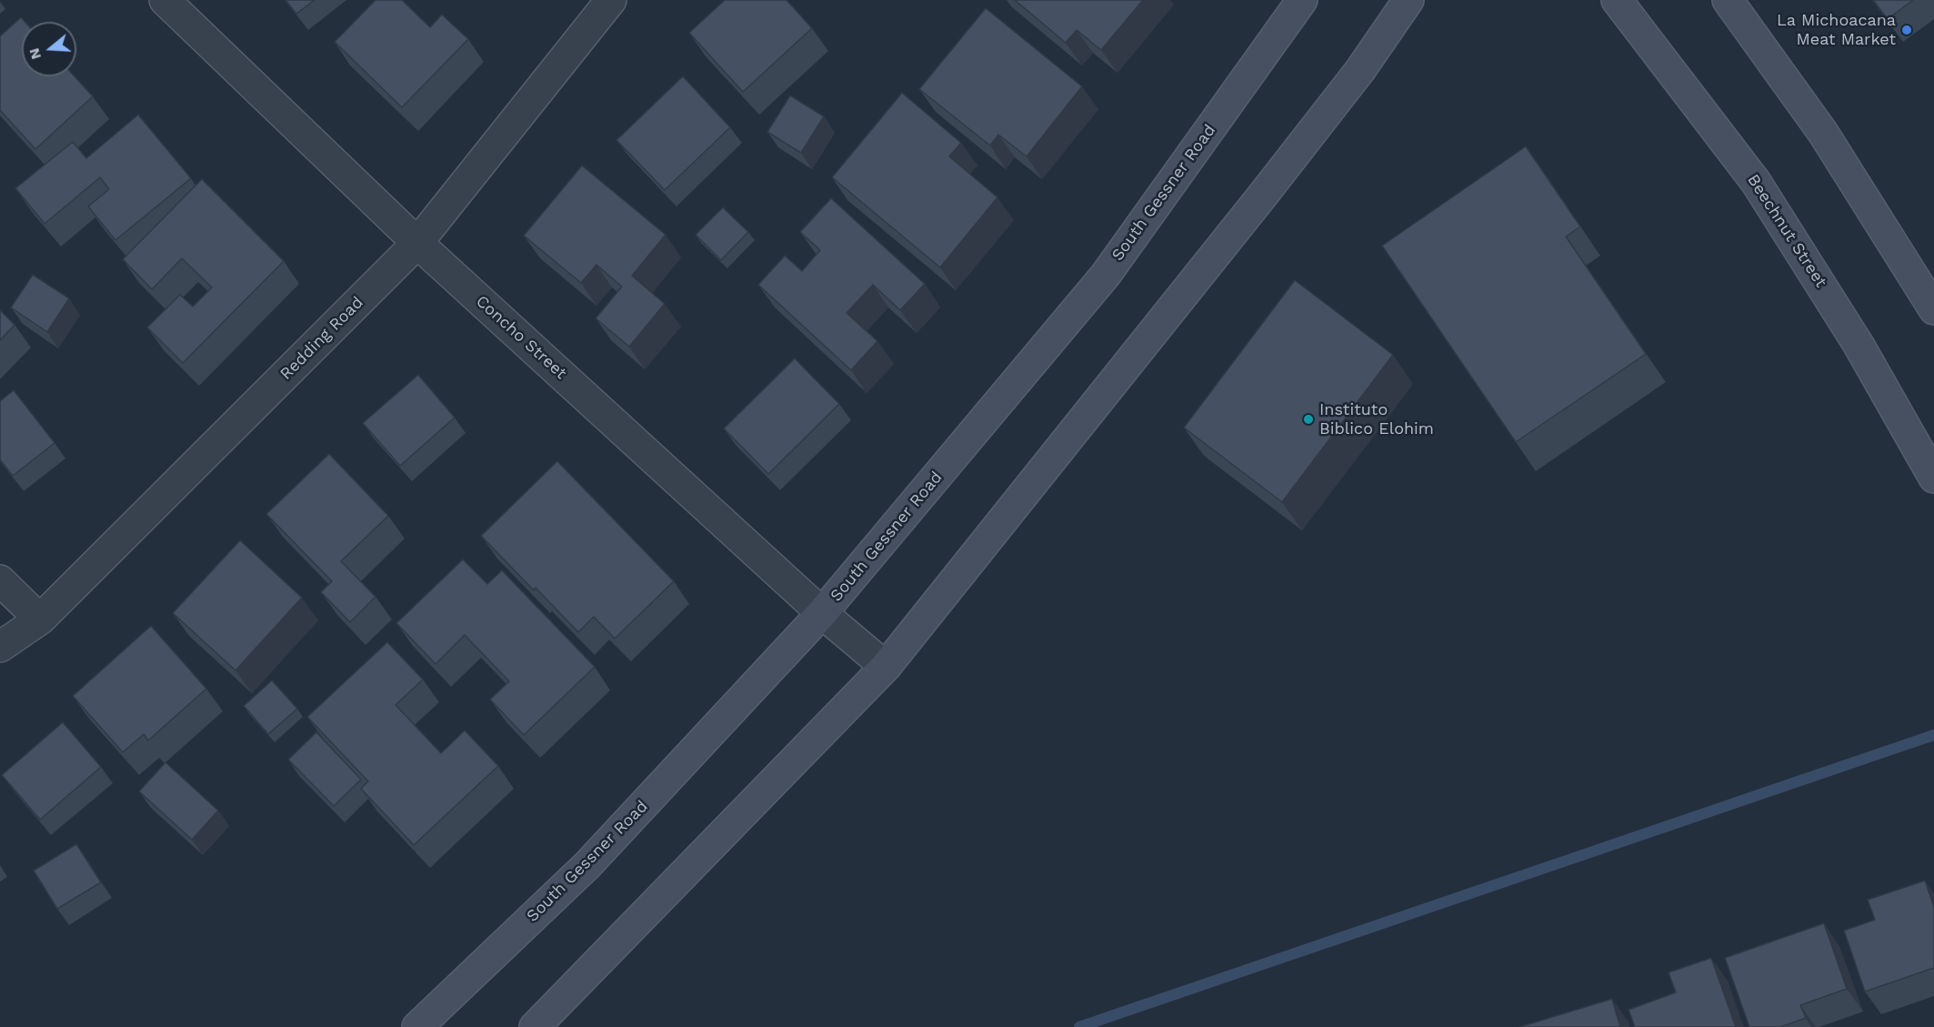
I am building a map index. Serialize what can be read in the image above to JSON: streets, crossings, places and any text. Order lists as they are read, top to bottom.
{
  "streets": {
    "main road": ["South Gessner Road", "Beechnut Street"],
    "street": ["Concho Street", "Redding Road"]
  },
  "crossings": [
    ["South Gessner Road", "Concho Street"],
    ["Concho Street", "Redding Road"]
  ],
  "places": ["La Michoacana Meat Market", "Instituto Biblico Elohim"],
  "north": "left"
}
